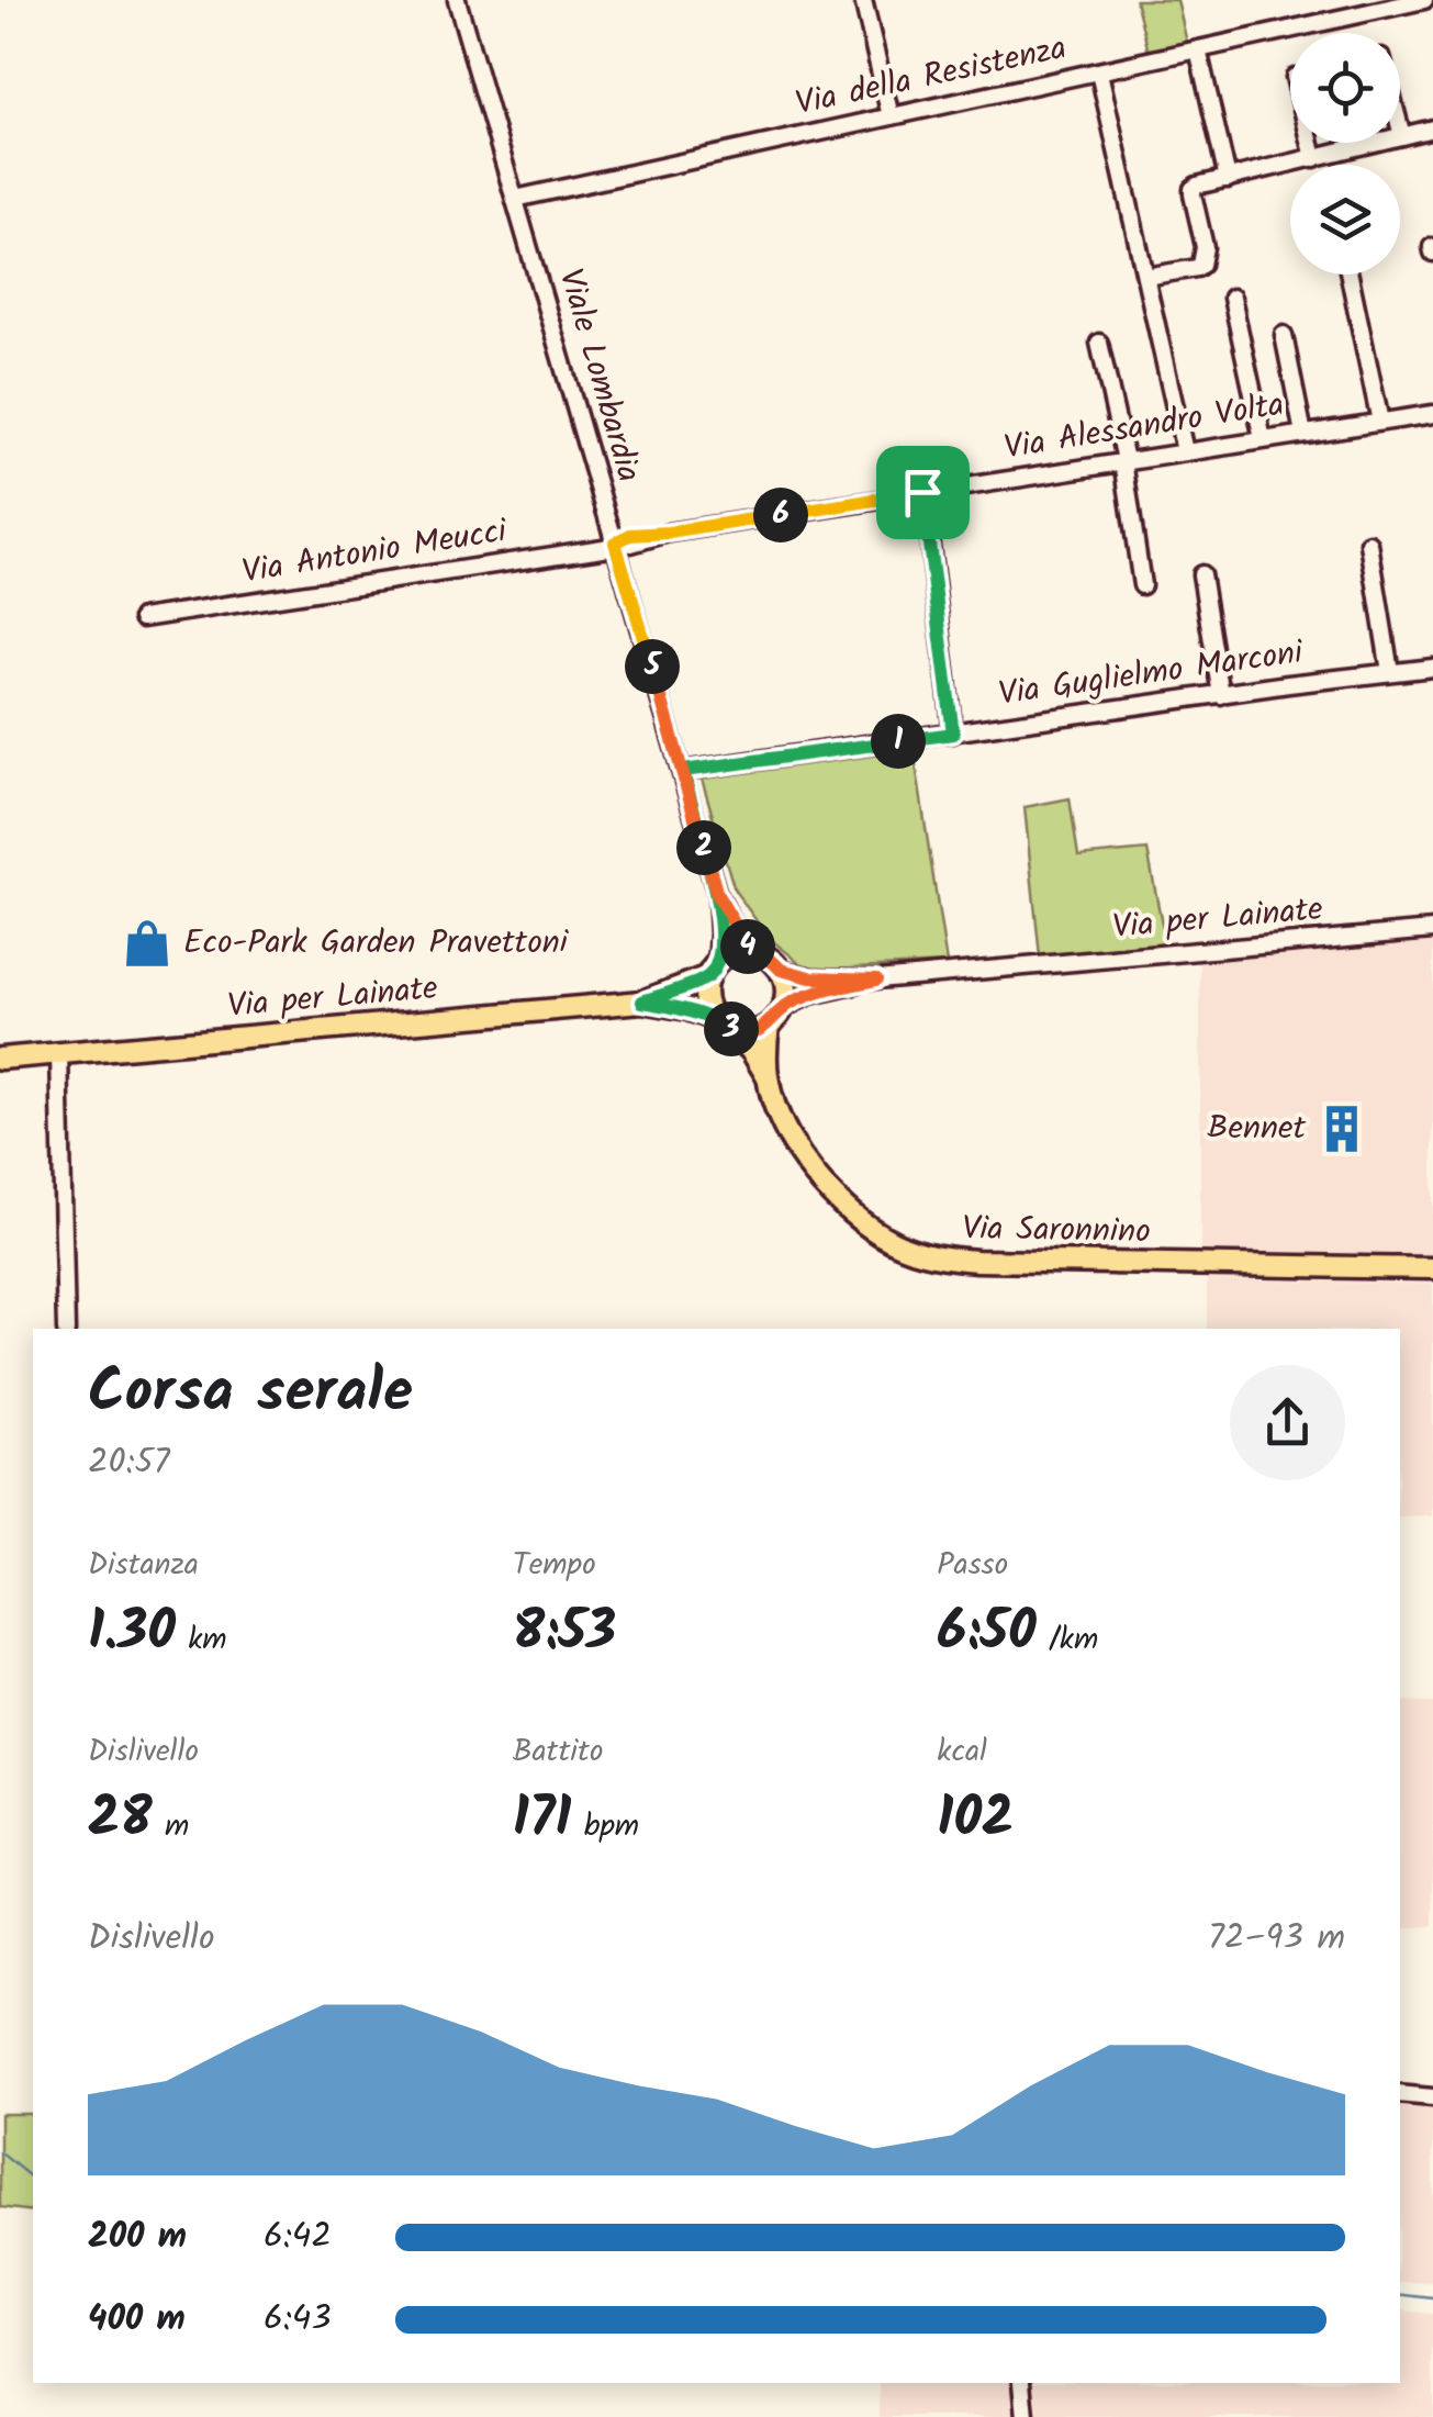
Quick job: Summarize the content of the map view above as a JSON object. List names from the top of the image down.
{
  "streets": {
    "main road": ["Via per Lainate", "Via Saronnino"],
    "street": [
      "Via della Resistenza",
      "Viale Lombardia",
      "Via Alessandro Volta",
      "Via Antonio Meucci",
      "Via Guglielmo Marconi"
    ]
  },
  "crossings": [
    ["Via della Resistenza", "Viale Lombardia"],
    ["Viale Lombardia", "Via Alessandro Volta"],
    ["Viale Lombardia", "Via Antonio Meucci"],
    ["Viale Lombardia", "Via Guglielmo Marconi"],
    ["Viale Lombardia", "Via per Lainate"],
    ["Viale Lombardia", "Via Saronnino"],
    ["Via Alessandro Volta", "Via Antonio Meucci"],
    ["Via per Lainate", "Via Saronnino"]
  ],
  "places": {
    "shop": ["Eco-Park Garden Pravettoni"],
    "building": ["Bennet"]
  },
  "page": {
    "pins": [
      "6",
      "5",
      "1",
      "2",
      "4",
      "3"
    ],
    "heading": ["Corsa serale", "20:57"],
    "stats": [
      ["Distanza", "1.30 km"],
      ["Tempo", "8:53"],
      ["Passo", "6:50 /km"],
      ["Dislivello", "28 m"],
      ["Battito", "171 bpm"],
      ["kcal", "102"]
    ],
    "chart": ["Dislivello", "72–93 m"],
    "list": [
      {
        "name": "200 m",
        "note": "6:42"
      },
      {
        "name": "400 m",
        "note": "6:43"
      }
    ]
  }
}
